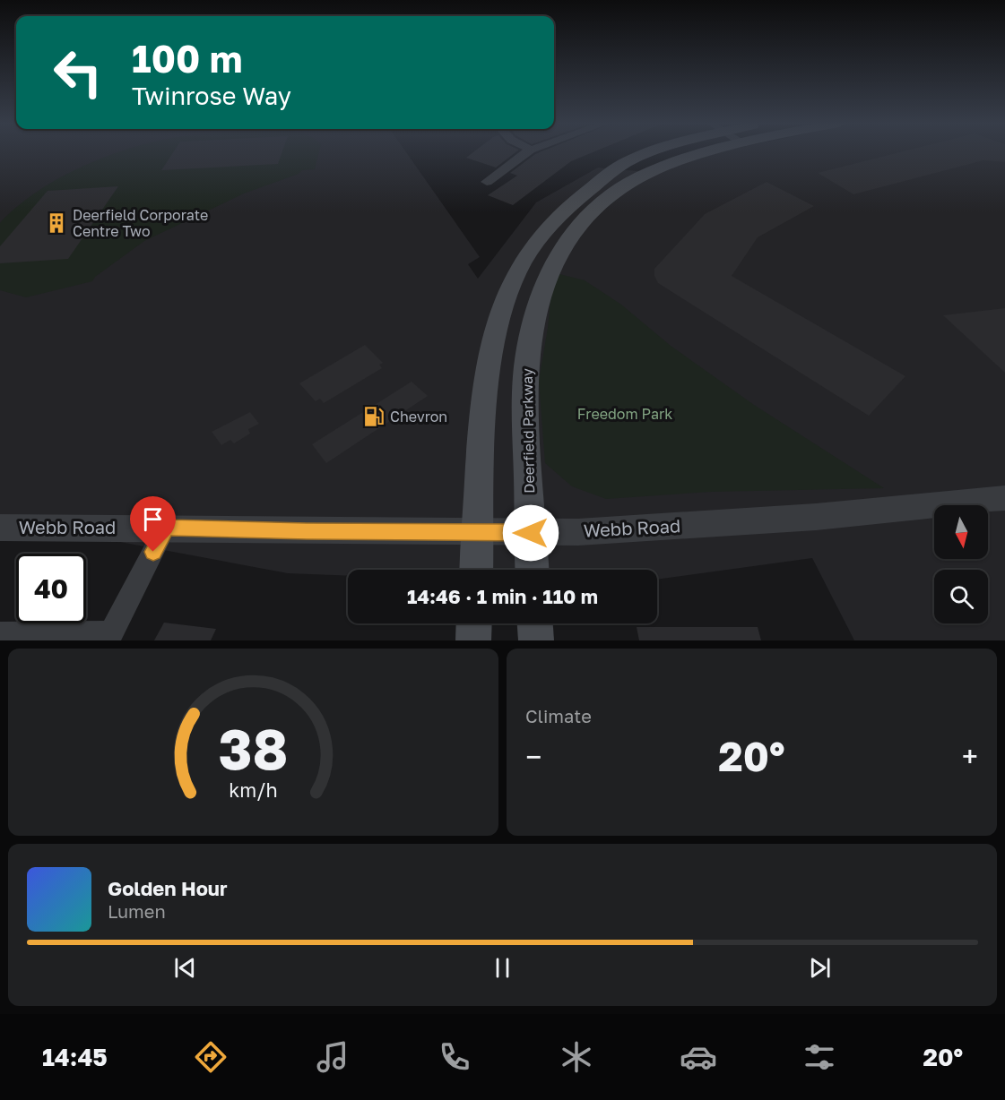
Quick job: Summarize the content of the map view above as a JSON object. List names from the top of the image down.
{
  "streets": {
    "main road": ["Deerfield Parkway"],
    "street": ["Webb Road"]
  },
  "crossings": [
    ["Deerfield Parkway", "Webb Road"]
  ],
  "parks": ["Freedom Park"],
  "places": {
    "building": ["Deerfield Corporate Centre Two"],
    "fuel station": ["Chevron"]
  },
  "north": "bottom",
  "page": {
    "turn": ["100 m", "Twinrose Way"],
    "limit": "40",
    "trip": "14:46 · 1 min · 110 m",
    "tile": "Climate",
    "heat": ["−", "20°", "+"],
    "song": ["Golden Hour", "Lumen"],
    "tabs": ["14:45", "20°"],
    "gauge": ["38", "km/h"]
  }
}
